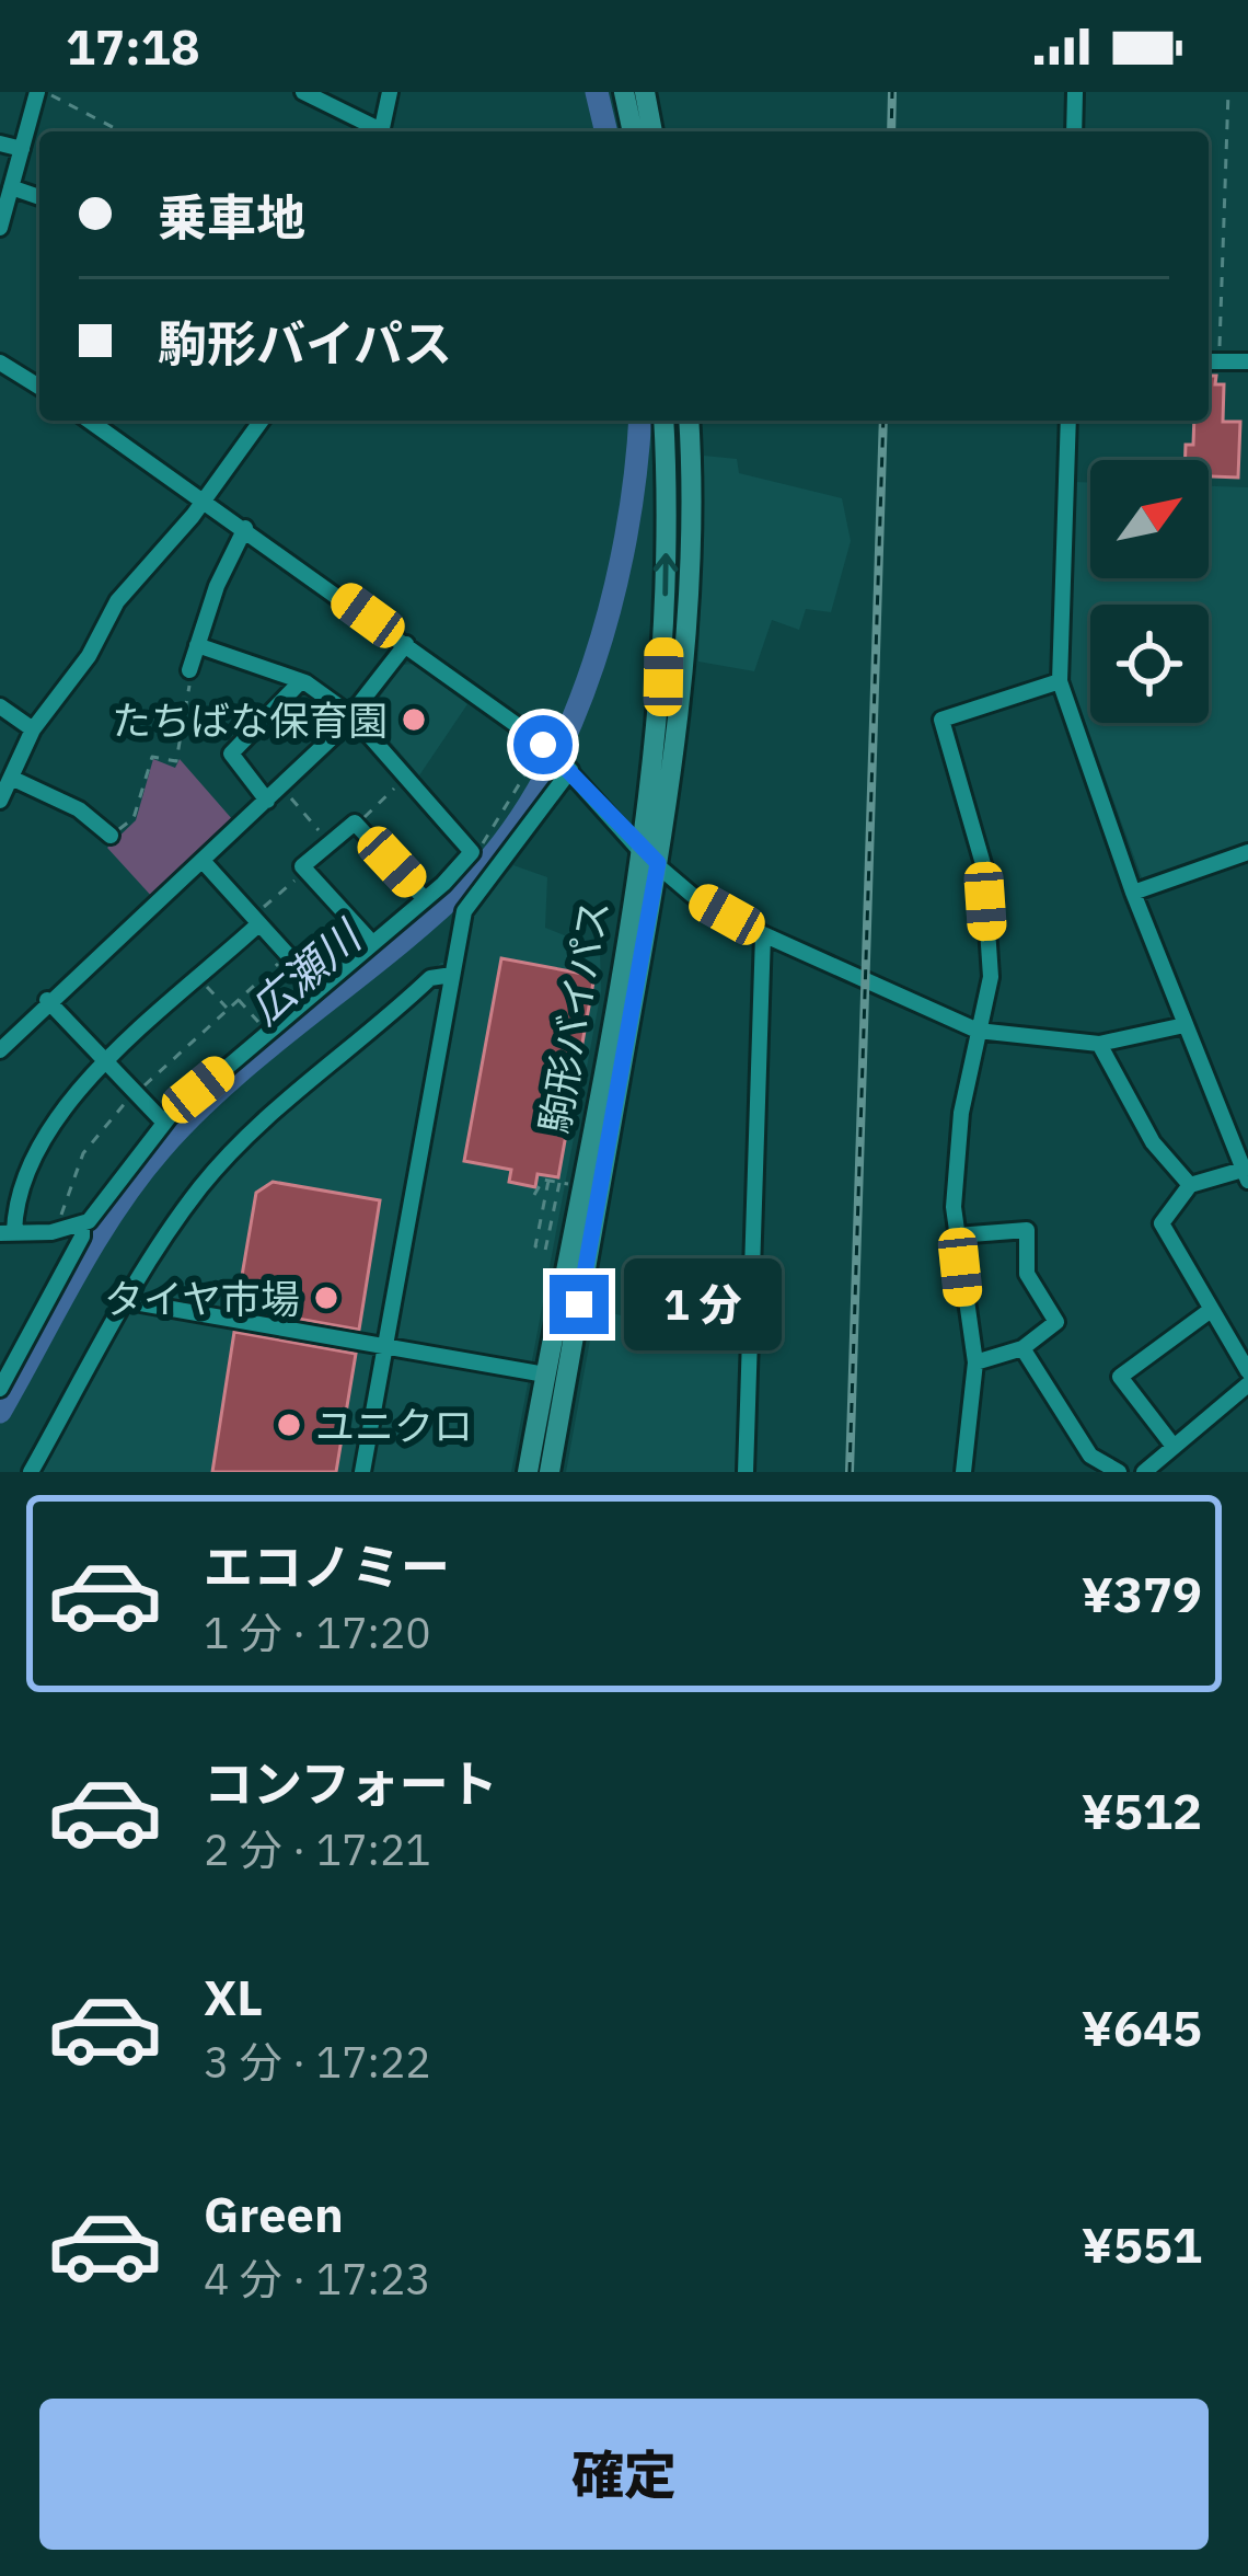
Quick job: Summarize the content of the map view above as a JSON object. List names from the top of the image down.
{
  "streets": {
    "main road": ["駒形バイパス"]
  },
  "water": ["広瀬川"],
  "places": ["たちばな保育園", "タイヤ市場", "ユニクロ"],
  "north": "top right",
  "page": {
    "status": "17:18",
    "banner": ["乗車地", "駒形バイパス"],
    "bubble": "1 分",
    "list": [
      {
        "name": "エコノミー",
        "note": "1 分 · 17:20",
        "value": "¥379"
      },
      {
        "name": "コンフォート",
        "note": "2 分 · 17:21",
        "value": "¥512"
      },
      {
        "name": "XL",
        "note": "3 分 · 17:22",
        "value": "¥645"
      },
      {
        "name": "Green",
        "note": "4 分 · 17:23",
        "value": "¥551"
      }
    ],
    "buttons": "確定"
  }
}
